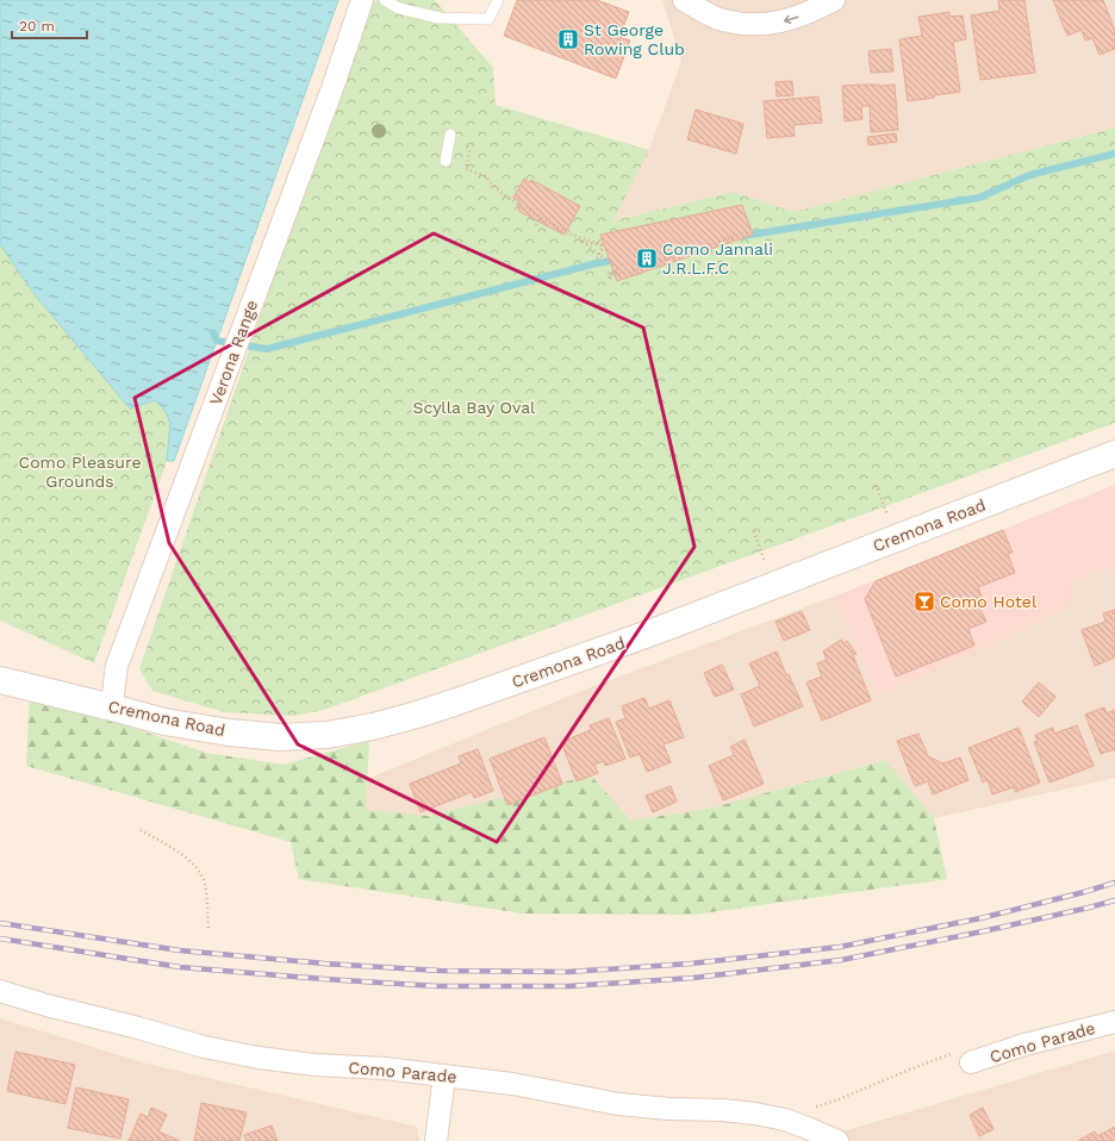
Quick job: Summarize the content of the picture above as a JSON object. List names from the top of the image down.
{
  "streets": {
    "street": ["Verona Range", "Cremona Road", "Como Parade"]
  },
  "crossings": [
    ["Verona Range", "Cremona Road"]
  ],
  "parks": ["Scylla Bay Oval", "Como Pleasure Grounds"],
  "places": {
    "building": ["St George Rowing Club", "Como Jannali J.R.L.F.C"],
    "bar": ["Como Hotel"]
  },
  "scale_bar": "20 m"
}
